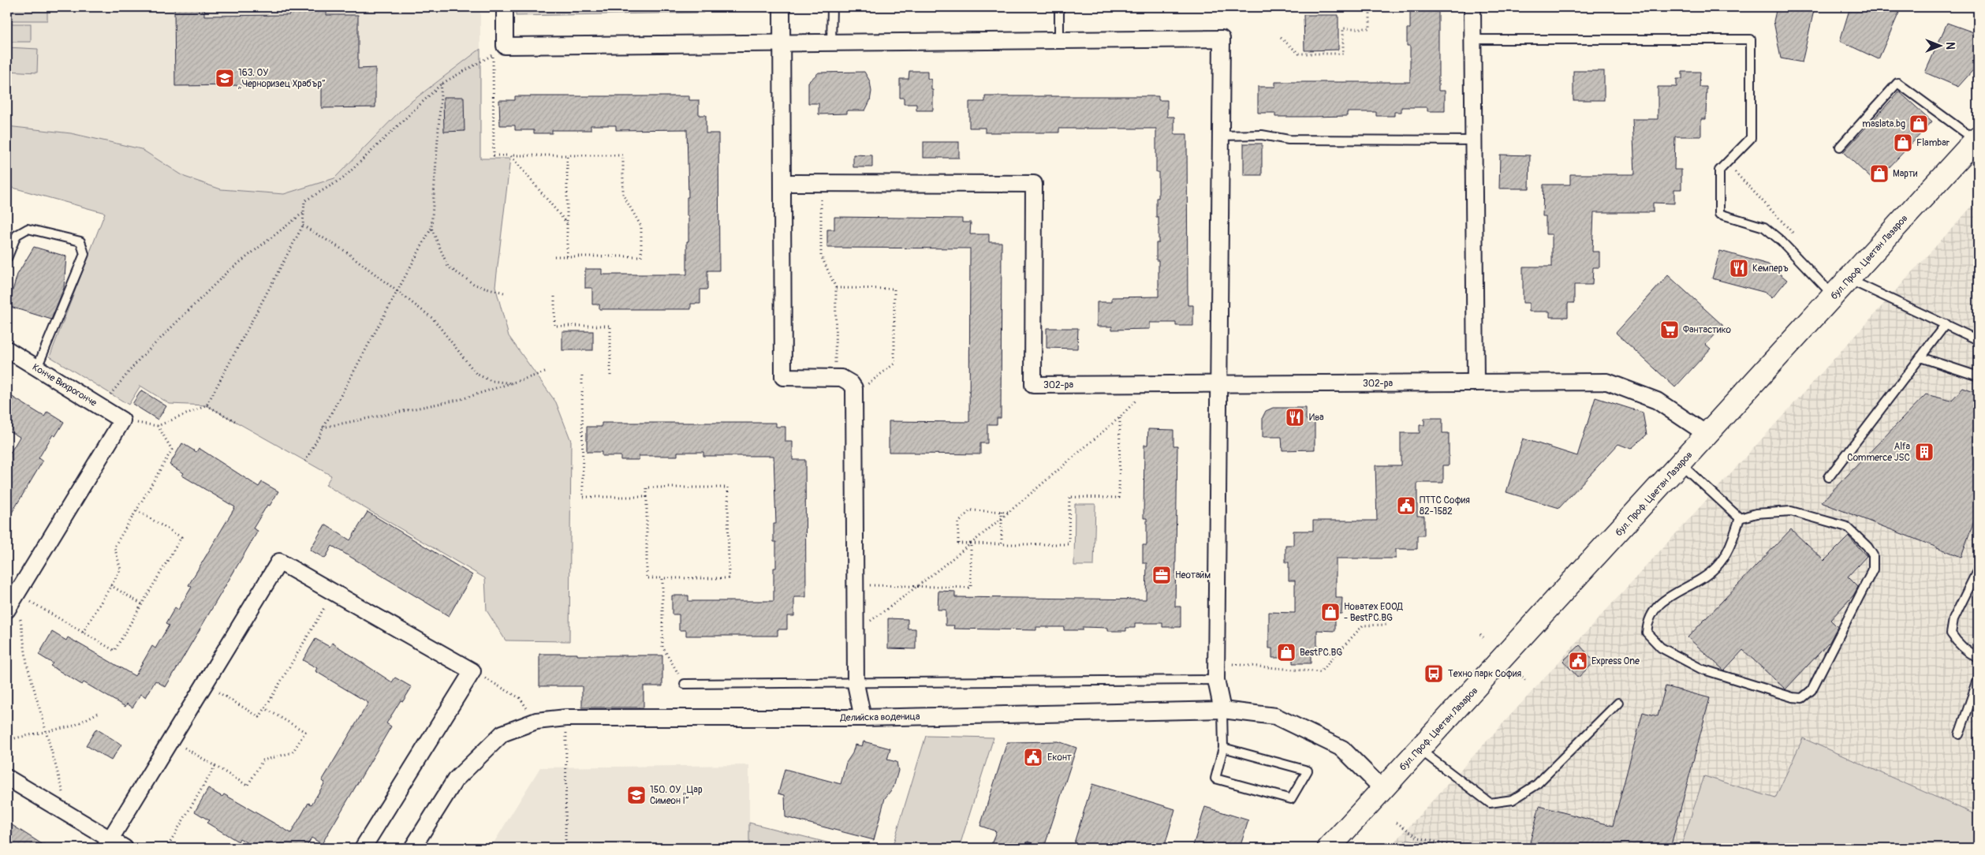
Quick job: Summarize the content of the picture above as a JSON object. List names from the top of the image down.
{
  "streets": {
    "main road": ["бул. Проф. Цветан Лазаров"],
    "street": ["302-ра", "Конче Вихрогонче", "Делийска воденица"]
  },
  "crossings": [
    ["бул. Проф. Цветан Лазаров", "302-ра"],
    ["бул. Проф. Цветан Лазаров", "Делийска воденица"]
  ],
  "places": {
    "school or university": ["163. ОУ „Черноризец Храбър“", "150. ОУ „Цар Симеон I“"],
    "shop": [
      "maslata.bg",
      "Flambar",
      "Марти",
      "Новатех ЕООД - BestPC.BG",
      "BestPC.BG"
    ],
    "restaurant": ["Кемперъ", "Ива"],
    "supermarket": ["Фантастико"],
    "building": ["Alfa Commerce JSC"],
    "public building": ["ПТТС София 82-1582", "Express One", "Еконт"],
    "office": ["Неотайм"],
    "bus stop": ["Техно парк София"]
  },
  "north": "right"
}
